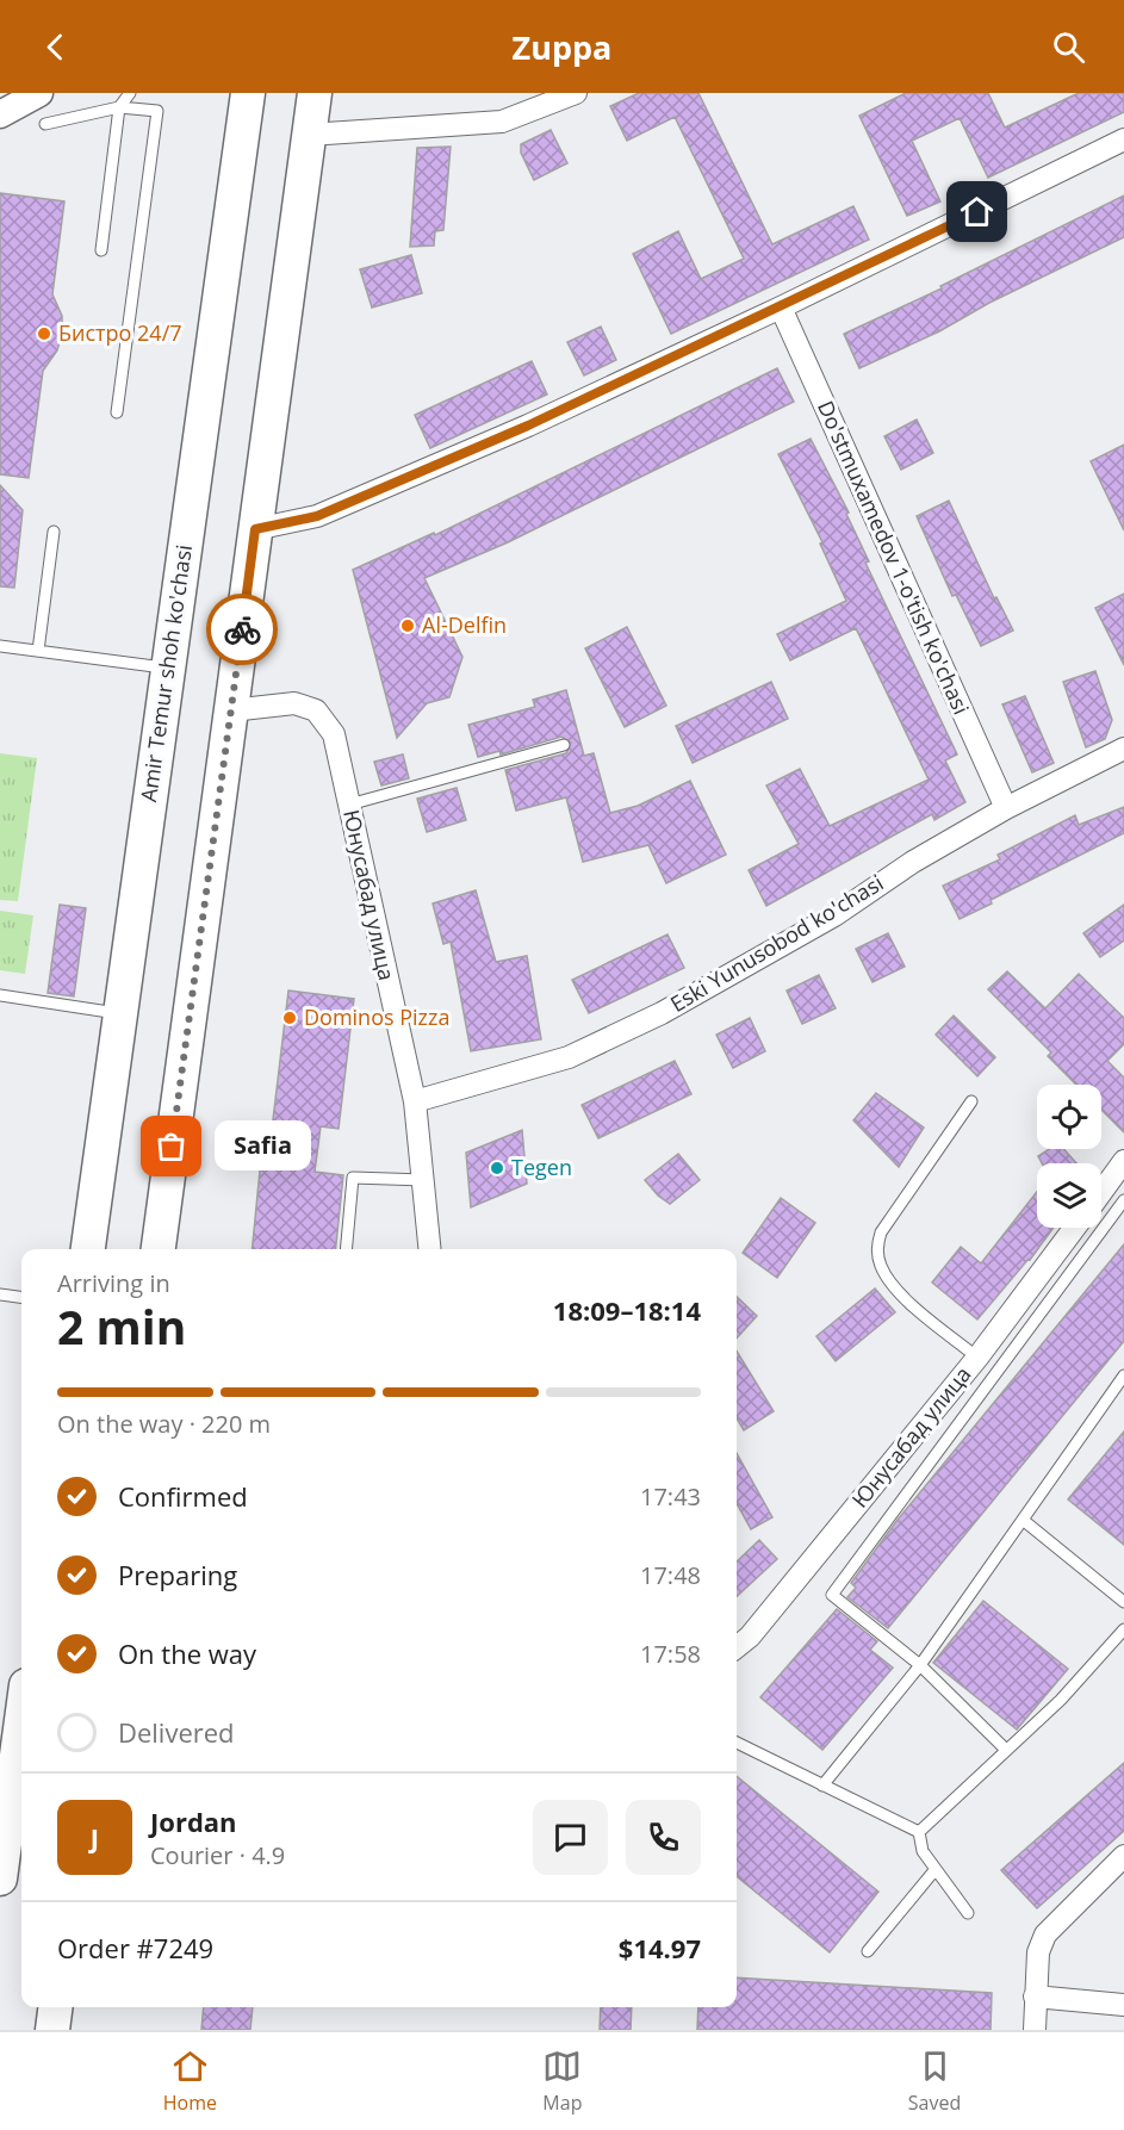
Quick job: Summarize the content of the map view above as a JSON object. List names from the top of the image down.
{
  "streets": {
    "main road": ["Amir Temur shoh ko'chasi"],
    "street": ["Do'stmuxamedov 1-o'tish ko'chasi", "Юнусабад улица", "Eski Yunusobod ko'chasi"]
  },
  "crossings": [
    ["Do'stmuxamedov 1-o'tish ko'chasi", "Eski Yunusobod ko'chasi"],
    ["Юнусабад улица", "Eski Yunusobod ko'chasi"]
  ],
  "places": [
    "Бистро 24/7",
    "Al-Delfin",
    "Dominos Pizza",
    "Safia",
    "Tegen"
  ],
  "page": {
    "header": "Zuppa",
    "bubble": "Safia",
    "heading": ["2 min", "Arriving in", "18:09–18:14"],
    "panel": [
      "Jordan",
      "Courier · 4.9",
      "Order #7249",
      "$14.97"
    ],
    "bar": "On the way · 220 m",
    "list": [
      ["Confirmed", "17:43"],
      ["Preparing", "17:48"],
      ["On the way", "17:58"],
      "Delivered"
    ],
    "round": "J",
    "tabs": ["Home", "Map", "Saved"]
  }
}
